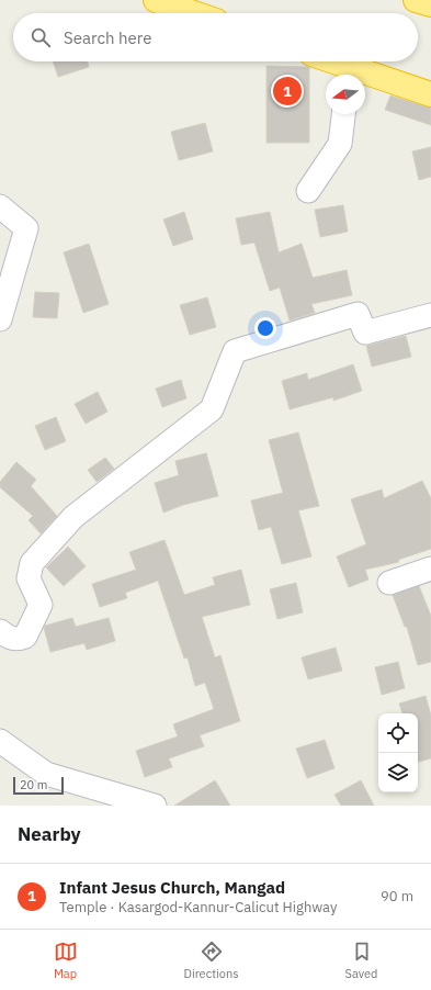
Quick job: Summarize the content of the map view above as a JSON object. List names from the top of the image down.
{
  "scale_bar": "20 m",
  "north": "left",
  "page": {
    "search": "Search here",
    "pins": "1",
    "scale": "20 m",
    "heading": "Nearby",
    "list": [
      {
        "mark": "1",
        "name": "Infant Jesus Church, Mangad",
        "note": "Temple · Kasargod-Kannur-Calicut Highway",
        "value": "90 m"
      }
    ],
    "nav": ["Map", "Directions", "Saved"]
  }
}
